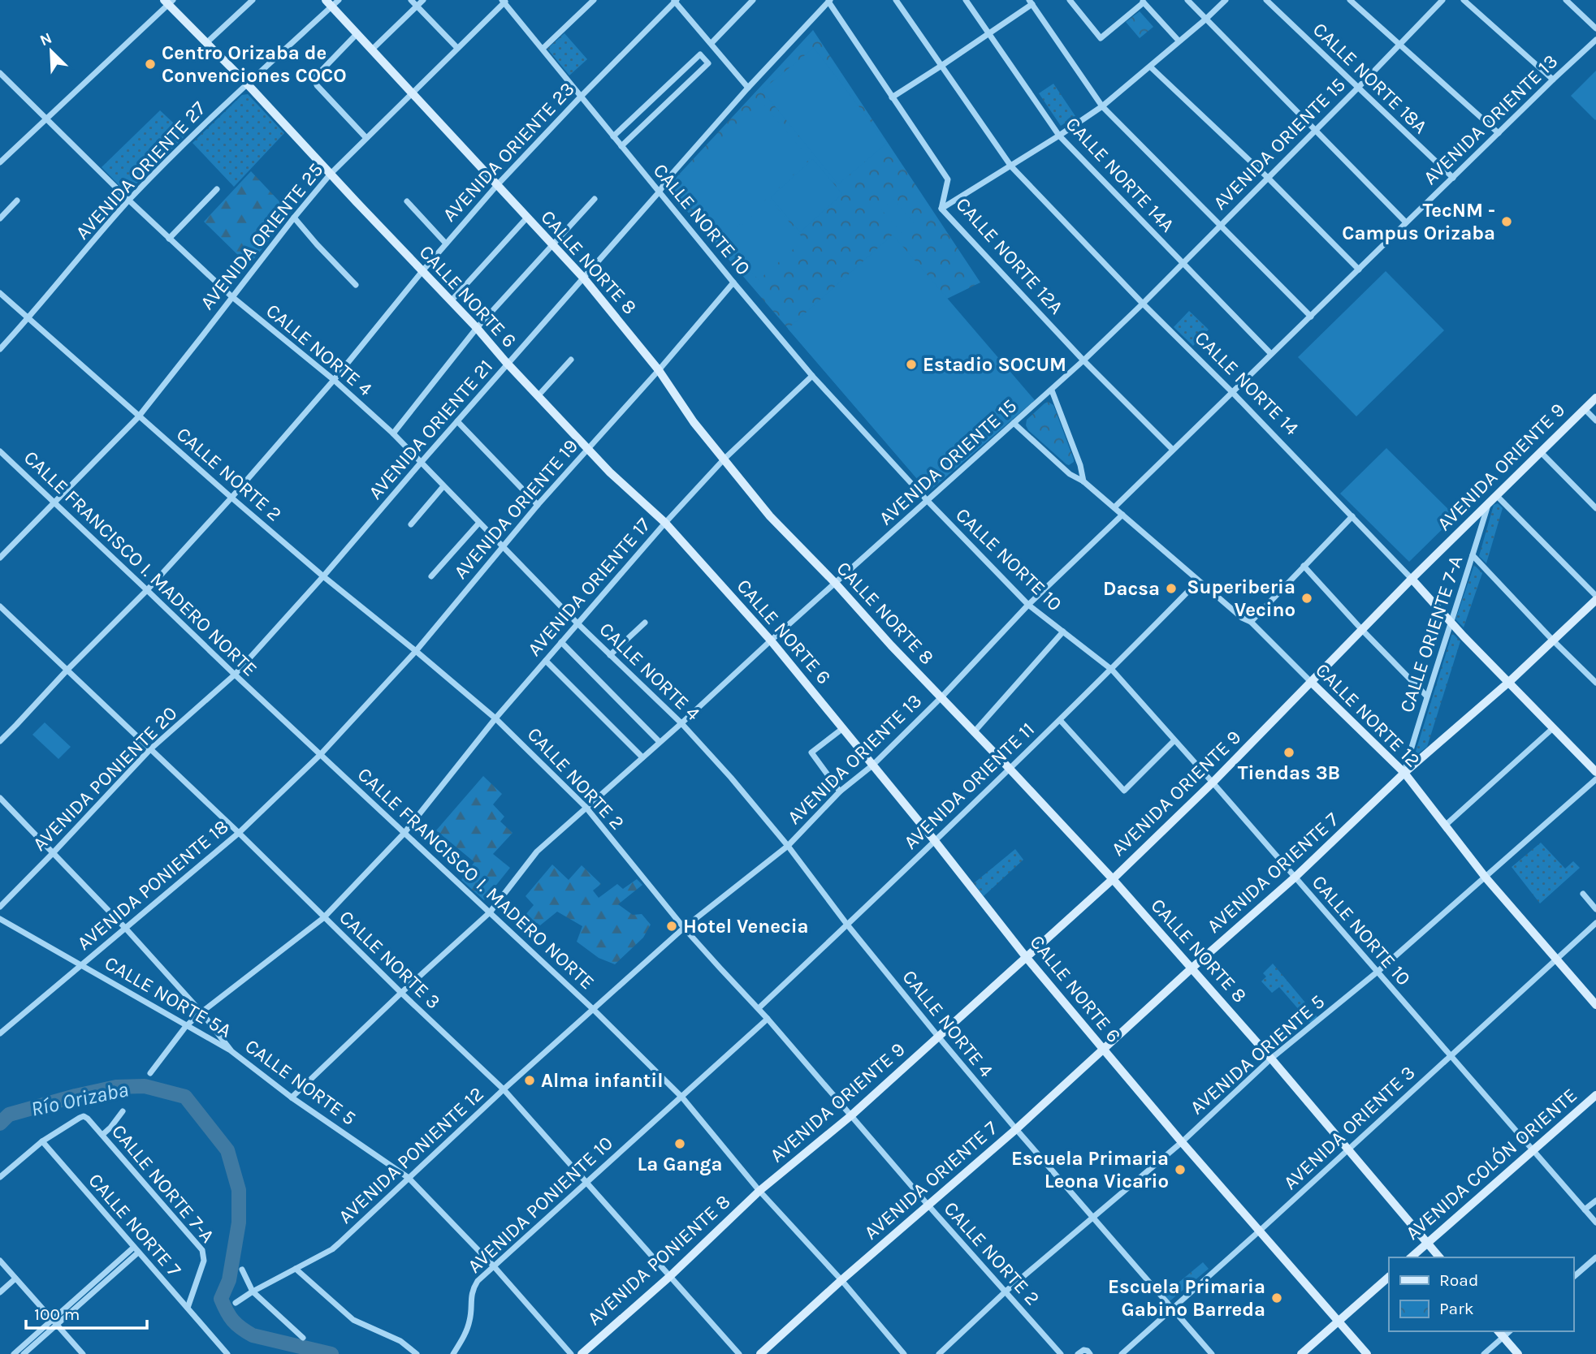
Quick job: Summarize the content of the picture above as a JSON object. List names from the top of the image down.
{
  "streets": {
    "street": [
      "CALLE NORTE 18A",
      "AVENIDA ORIENTE 13",
      "AVENIDA ORIENTE 15",
      "AVENIDA ORIENTE 23",
      "AVENIDA ORIENTE 27",
      "CALLE NORTE 14A",
      "CALLE NORTE 10",
      "AVENIDA ORIENTE 25",
      "CALLE NORTE 12A",
      "CALLE NORTE 8",
      "CALLE NORTE 6",
      "CALLE NORTE 4",
      "CALLE NORTE 14",
      "AVENIDA ORIENTE 21",
      "AVENIDA ORIENTE 9",
      "CALLE NORTE 2",
      "AVENIDA ORIENTE 19",
      "CALLE FRANCISCO I. MADERO NORTE",
      "AVENIDA ORIENTE 17",
      "CALLE ORIENTE 7-A",
      "CALLE NORTE 12",
      "AVENIDA PONIENTE 20",
      "AVENIDA ORIENTE 11",
      "AVENIDA ORIENTE 7",
      "AVENIDA PONIENTE 18",
      "CALLE NORTE 3",
      "CALLE NORTE 5A",
      "AVENIDA ORIENTE 5",
      "CALLE NORTE 5",
      "AVENIDA ORIENTE 3",
      "AVENIDA PONIENTE 12",
      "AVENIDA COLÓN ORIENTE",
      "CALLE NORTE 7-A",
      "AVENIDA PONIENTE 10",
      "CALLE NORTE 7",
      "AVENIDA PONIENTE 8"
    ]
  },
  "crossings": [
    ["CALLE NORTE 18A", "AVENIDA ORIENTE 13"],
    ["CALLE NORTE 18A", "AVENIDA ORIENTE 15"],
    ["AVENIDA ORIENTE 13", "CALLE NORTE 14A"],
    ["AVENIDA ORIENTE 13", "CALLE NORTE 10"],
    ["AVENIDA ORIENTE 13", "CALLE NORTE 12A"],
    ["AVENIDA ORIENTE 13", "CALLE NORTE 8"],
    ["AVENIDA ORIENTE 13", "CALLE NORTE 6"],
    ["AVENIDA ORIENTE 13", "CALLE NORTE 4"],
    ["AVENIDA ORIENTE 13", "CALLE NORTE 14"],
    ["AVENIDA ORIENTE 13", "CALLE NORTE 2"],
    ["AVENIDA ORIENTE 13", "CALLE FRANCISCO I. MADERO NORTE"],
    ["AVENIDA ORIENTE 13", "CALLE NORTE 12"],
    ["AVENIDA ORIENTE 13", "AVENIDA PONIENTE 12"],
    ["AVENIDA ORIENTE 15", "CALLE NORTE 14A"],
    ["AVENIDA ORIENTE 15", "CALLE NORTE 10"],
    ["AVENIDA ORIENTE 15", "CALLE NORTE 12A"],
    ["AVENIDA ORIENTE 15", "CALLE NORTE 8"],
    ["AVENIDA ORIENTE 15", "CALLE NORTE 6"],
    ["AVENIDA ORIENTE 15", "CALLE NORTE 4"],
    ["AVENIDA ORIENTE 15", "CALLE NORTE 14"],
    ["AVENIDA ORIENTE 15", "CALLE NORTE 2"],
    ["AVENIDA ORIENTE 15", "CALLE FRANCISCO I. MADERO NORTE"],
    ["AVENIDA ORIENTE 15", "CALLE NORTE 12"],
    ["AVENIDA ORIENTE 15", "CALLE NORTE 3"],
    ["AVENIDA ORIENTE 15", "CALLE NORTE 5"],
    ["AVENIDA ORIENTE 23", "CALLE NORTE 10"],
    ["AVENIDA ORIENTE 23", "CALLE NORTE 8"],
    ["AVENIDA ORIENTE 23", "CALLE NORTE 6"],
    ["AVENIDA ORIENTE 23", "CALLE NORTE 4"],
    ["AVENIDA ORIENTE 23", "CALLE NORTE 2"],
    ["AVENIDA ORIENTE 23", "CALLE FRANCISCO I. MADERO NORTE"],
    ["AVENIDA ORIENTE 23", "CALLE NORTE 3"],
    ["AVENIDA ORIENTE 27", "CALLE NORTE 8"],
    ["AVENIDA ORIENTE 27", "CALLE NORTE 6"],
    ["AVENIDA ORIENTE 27", "CALLE NORTE 4"],
    ["AVENIDA ORIENTE 27", "CALLE NORTE 2"],
    ["CALLE NORTE 10", "AVENIDA ORIENTE 25"],
    ["CALLE NORTE 10", "AVENIDA ORIENTE 21"],
    ["CALLE NORTE 10", "AVENIDA ORIENTE 9"],
    ["CALLE NORTE 10", "AVENIDA ORIENTE 19"],
    ["CALLE NORTE 10", "AVENIDA ORIENTE 17"],
    ["CALLE NORTE 10", "AVENIDA ORIENTE 11"],
    ["CALLE NORTE 10", "AVENIDA ORIENTE 7"],
    ["CALLE NORTE 10", "AVENIDA ORIENTE 5"],
    ["CALLE NORTE 10", "AVENIDA ORIENTE 3"],
    ["CALLE NORTE 10", "AVENIDA COLÓN ORIENTE"],
    ["AVENIDA ORIENTE 25", "CALLE NORTE 8"],
    ["AVENIDA ORIENTE 25", "CALLE NORTE 6"],
    ["AVENIDA ORIENTE 25", "CALLE NORTE 4"],
    ["AVENIDA ORIENTE 25", "CALLE NORTE 2"],
    ["AVENIDA ORIENTE 25", "CALLE FRANCISCO I. MADERO NORTE"],
    ["CALLE NORTE 12A", "AVENIDA ORIENTE 21"],
    ["CALLE NORTE 8", "AVENIDA ORIENTE 21"],
    ["CALLE NORTE 8", "AVENIDA ORIENTE 9"],
    ["CALLE NORTE 8", "AVENIDA ORIENTE 19"],
    ["CALLE NORTE 8", "AVENIDA ORIENTE 17"],
    ["CALLE NORTE 8", "AVENIDA ORIENTE 11"],
    ["CALLE NORTE 8", "AVENIDA ORIENTE 7"],
    ["CALLE NORTE 8", "AVENIDA ORIENTE 5"],
    ["CALLE NORTE 8", "AVENIDA ORIENTE 3"],
    ["CALLE NORTE 8", "AVENIDA COLÓN ORIENTE"],
    ["CALLE NORTE 6", "AVENIDA ORIENTE 21"],
    ["CALLE NORTE 6", "AVENIDA ORIENTE 9"],
    ["CALLE NORTE 6", "AVENIDA ORIENTE 19"],
    ["CALLE NORTE 6", "AVENIDA ORIENTE 17"],
    ["CALLE NORTE 6", "AVENIDA ORIENTE 11"],
    ["CALLE NORTE 6", "AVENIDA ORIENTE 7"],
    ["CALLE NORTE 6", "AVENIDA ORIENTE 5"],
    ["CALLE NORTE 6", "AVENIDA ORIENTE 3"],
    ["CALLE NORTE 4", "AVENIDA ORIENTE 21"],
    ["CALLE NORTE 4", "AVENIDA ORIENTE 9"],
    ["CALLE NORTE 4", "AVENIDA ORIENTE 19"],
    ["CALLE NORTE 4", "AVENIDA ORIENTE 17"],
    ["CALLE NORTE 4", "AVENIDA ORIENTE 11"],
    ["CALLE NORTE 4", "AVENIDA ORIENTE 7"],
    ["CALLE NORTE 4", "AVENIDA ORIENTE 5"],
    ["CALLE NORTE 4", "AVENIDA ORIENTE 3"],
    ["CALLE NORTE 14", "AVENIDA ORIENTE 9"],
    ["CALLE NORTE 14", "CALLE ORIENTE 7-A"],
    ["CALLE NORTE 14", "AVENIDA ORIENTE 7"],
    ["AVENIDA ORIENTE 21", "CALLE NORTE 2"],
    ["AVENIDA ORIENTE 21", "CALLE FRANCISCO I. MADERO NORTE"],
    ["AVENIDA ORIENTE 21", "AVENIDA PONIENTE 20"],
    ["AVENIDA ORIENTE 9", "CALLE NORTE 2"],
    ["AVENIDA ORIENTE 9", "CALLE FRANCISCO I. MADERO NORTE"],
    ["AVENIDA ORIENTE 9", "CALLE ORIENTE 7-A"],
    ["AVENIDA ORIENTE 9", "CALLE NORTE 12"],
    ["AVENIDA ORIENTE 9", "AVENIDA PONIENTE 8"],
    ["CALLE NORTE 2", "AVENIDA ORIENTE 19"],
    ["CALLE NORTE 2", "AVENIDA ORIENTE 17"],
    ["CALLE NORTE 2", "AVENIDA ORIENTE 11"],
    ["CALLE NORTE 2", "AVENIDA ORIENTE 7"],
    ["CALLE NORTE 2", "AVENIDA ORIENTE 5"],
    ["AVENIDA ORIENTE 19", "CALLE FRANCISCO I. MADERO NORTE"],
    ["AVENIDA ORIENTE 19", "AVENIDA PONIENTE 18"],
    ["CALLE FRANCISCO I. MADERO NORTE", "AVENIDA ORIENTE 17"],
    ["CALLE FRANCISCO I. MADERO NORTE", "AVENIDA PONIENTE 20"],
    ["CALLE FRANCISCO I. MADERO NORTE", "AVENIDA ORIENTE 7"],
    ["CALLE FRANCISCO I. MADERO NORTE", "AVENIDA PONIENTE 18"],
    ["CALLE FRANCISCO I. MADERO NORTE", "AVENIDA PONIENTE 12"],
    ["CALLE FRANCISCO I. MADERO NORTE", "AVENIDA PONIENTE 10"],
    ["CALLE FRANCISCO I. MADERO NORTE", "AVENIDA PONIENTE 8"],
    ["AVENIDA ORIENTE 17", "CALLE NORTE 3"],
    ["AVENIDA ORIENTE 17", "CALLE NORTE 5A"],
    ["AVENIDA ORIENTE 17", "CALLE NORTE 5"],
    ["CALLE ORIENTE 7-A", "CALLE NORTE 12"],
    ["CALLE ORIENTE 7-A", "AVENIDA ORIENTE 7"],
    ["CALLE NORTE 12", "AVENIDA ORIENTE 11"],
    ["CALLE NORTE 12", "AVENIDA ORIENTE 7"],
    ["CALLE NORTE 12", "AVENIDA ORIENTE 5"],
    ["CALLE NORTE 12", "AVENIDA ORIENTE 3"],
    ["AVENIDA PONIENTE 20", "CALLE NORTE 3"],
    ["AVENIDA PONIENTE 20", "CALLE NORTE 5"],
    ["AVENIDA PONIENTE 18", "CALLE NORTE 3"],
    ["AVENIDA PONIENTE 18", "CALLE NORTE 5A"],
    ["AVENIDA PONIENTE 18", "CALLE NORTE 5"],
    ["CALLE NORTE 3", "AVENIDA PONIENTE 12"],
    ["CALLE NORTE 3", "AVENIDA PONIENTE 10"],
    ["CALLE NORTE 3", "AVENIDA PONIENTE 8"],
    ["CALLE NORTE 5A", "CALLE NORTE 5"],
    ["CALLE NORTE 5", "AVENIDA PONIENTE 12"],
    ["CALLE NORTE 5", "AVENIDA PONIENTE 10"],
    ["CALLE NORTE 7-A", "CALLE NORTE 7"]
  ],
  "water": ["Río Orizaba"],
  "places": [
    "Centro Orizaba de Convenciones COCO",
    "TecNM - Campus Orizaba",
    "Estadio SOCUM",
    "Dacsa",
    "Superiberia Vecino",
    "Tiendas 3B",
    "Hotel Venecia",
    "Alma infantil",
    "La Ganga",
    "Escuela Primaria Leona Vicario",
    "Escuela Primaria Gabino Barreda"
  ],
  "legend": ["Road", "Park"],
  "scale_bar": "100 m",
  "north": "top left"
}
